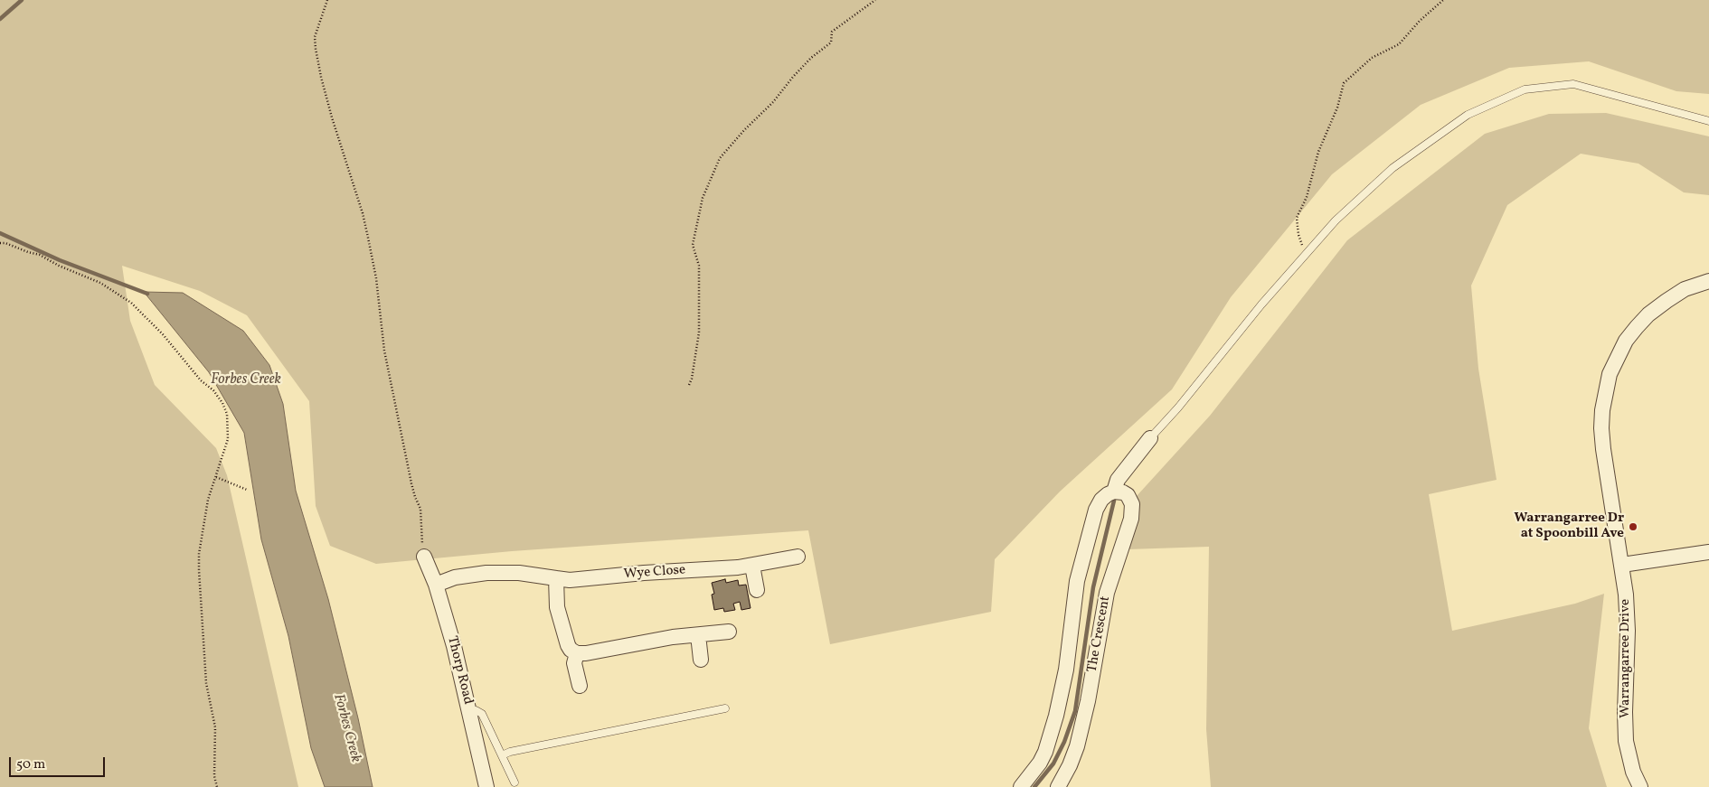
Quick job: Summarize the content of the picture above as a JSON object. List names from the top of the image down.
{
  "streets": {
    "street": [
      "Wye Close",
      "The Crescent",
      "Warrangarree Drive",
      "Thorp Road"
    ]
  },
  "crossings": [
    ["Wye Close", "Thorp Road"]
  ],
  "water": ["Forbes Creek"],
  "places": ["Warrangarree Dr at Spoonbill Ave"],
  "scale_bar": "50 m"
}
